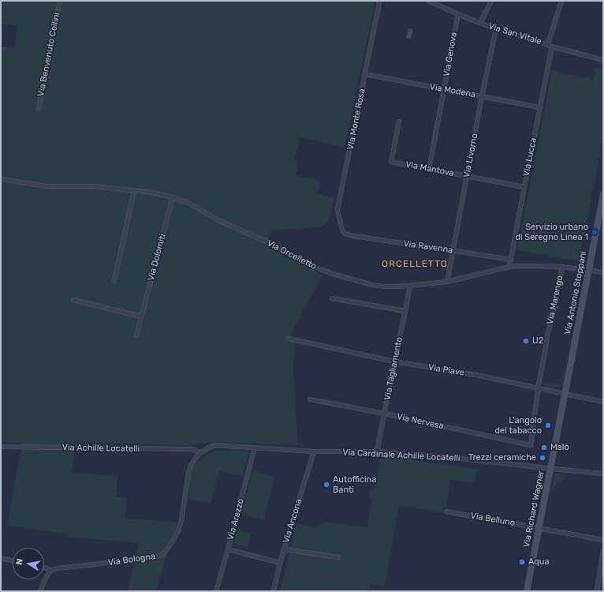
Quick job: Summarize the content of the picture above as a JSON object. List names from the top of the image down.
{
  "streets": {
    "street": [
      "Via San Vitale",
      "Via Benvenuto Cellini",
      "Via Genova",
      "Via Modena",
      "Via Monte Rosa",
      "Via Livorno",
      "Via Lucca",
      "Via Mantova",
      "Via Ravenna",
      "Via Orcelletto",
      "Via Dolomiti",
      "Via Antonio Stoppani",
      "Via Marengo",
      "Via Tagliamento",
      "Via Piave",
      "Via Nervesa",
      "Via Achille Locatelli",
      "Via Cardinale Achille Locatelli",
      "Via Richard Wagner",
      "Via Arezzo",
      "Via Belluno",
      "Via Ancona",
      "Via Bologna"
    ]
  },
  "crossings": [
    ["Via San Vitale", "Via Genova"],
    ["Via San Vitale", "Via Livorno"],
    ["Via San Vitale", "Via Lucca"],
    ["Via Genova", "Via Modena"],
    ["Via Genova", "Via Mantova"],
    ["Via Modena", "Via Monte Rosa"],
    ["Via Modena", "Via Livorno"],
    ["Via Modena", "Via Lucca"],
    ["Via Monte Rosa", "Via Ravenna"],
    ["Via Livorno", "Via Mantova"],
    ["Via Livorno", "Via Ravenna"],
    ["Via Livorno", "Via Orcelletto"],
    ["Via Lucca", "Via Mantova"],
    ["Via Lucca", "Via Ravenna"],
    ["Via Lucca", "Via Orcelletto"],
    ["Via Orcelletto", "Via Dolomiti"],
    ["Via Orcelletto", "Via Antonio Stoppani"],
    ["Via Orcelletto", "Via Marengo"],
    ["Via Orcelletto", "Via Tagliamento"],
    ["Via Antonio Stoppani", "Via Piave"],
    ["Via Antonio Stoppani", "Via Richard Wagner"],
    ["Via Marengo", "Via Piave"],
    ["Via Marengo", "Via Nervesa"],
    ["Via Tagliamento", "Via Piave"],
    ["Via Tagliamento", "Via Nervesa"],
    ["Via Tagliamento", "Via Cardinale Achille Locatelli"],
    ["Via Piave", "Via Richard Wagner"],
    ["Via Achille Locatelli", "Via Cardinale Achille Locatelli"],
    ["Via Achille Locatelli", "Via Bologna"],
    ["Via Cardinale Achille Locatelli", "Via Richard Wagner"],
    ["Via Cardinale Achille Locatelli", "Via Arezzo"],
    ["Via Cardinale Achille Locatelli", "Via Ancona"],
    ["Via Cardinale Achille Locatelli", "Via Bologna"],
    ["Via Richard Wagner", "Via Belluno"]
  ],
  "districts": ["ORCELLETTO"],
  "places": [
    "Servizio urbano di Seregno Linea 1",
    "U2",
    "L'angolo del tabacco",
    "Malò",
    "Trezzi ceramiche",
    "Autofficina Banti",
    "Aqua"
  ],
  "north": "left"
}
